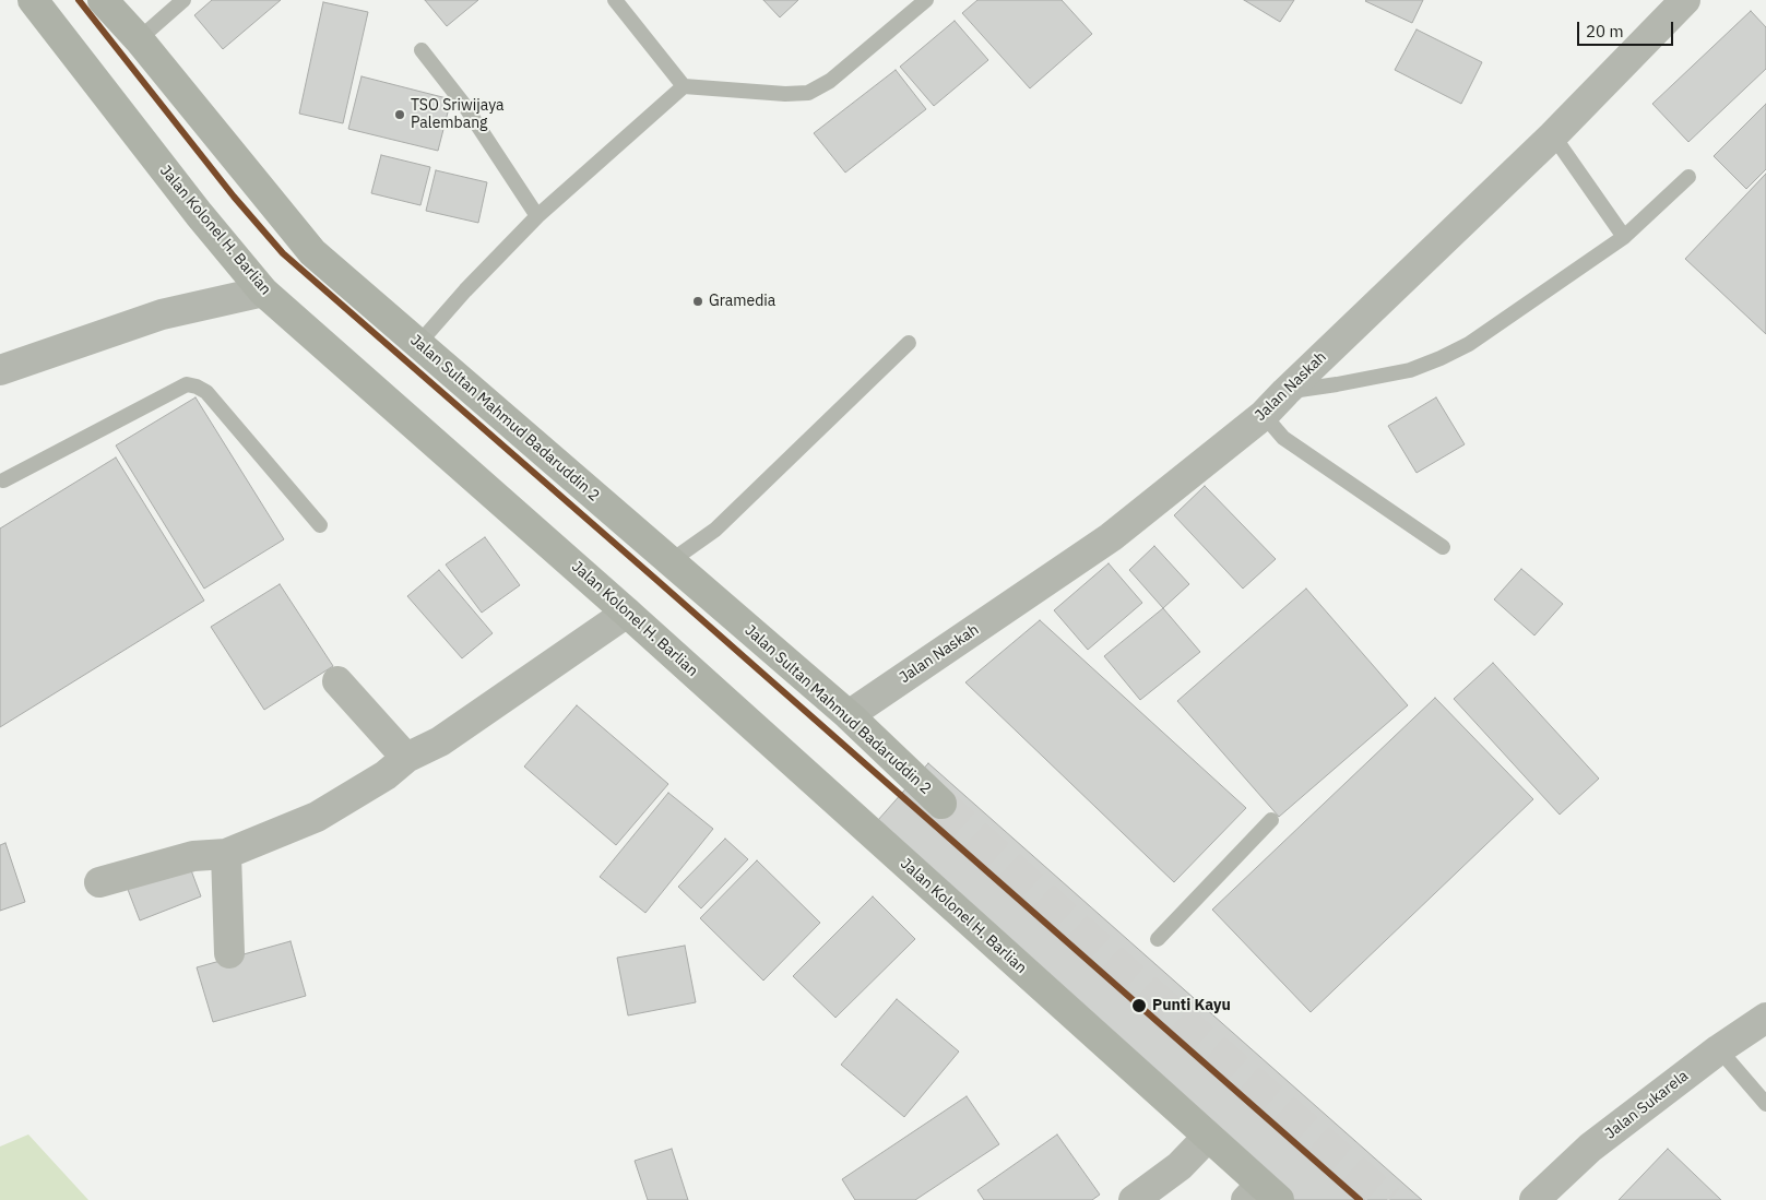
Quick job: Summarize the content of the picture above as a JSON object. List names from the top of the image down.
{
  "streets": {
    "highway": ["Jalan Kolonel H. Barlian", "Jalan Sultan Mahmud Badaruddin 2"],
    "street": ["Jalan Naskah", "Jalan Sukarela"]
  },
  "crossings": [
    ["Jalan Naskah", "Jalan Sultan Mahmud Badaruddin 2"]
  ],
  "places": ["TSO Sriwijaya Palembang", "Gramedia", "Punti Kayu"],
  "scale_bar": "20 m"
}
